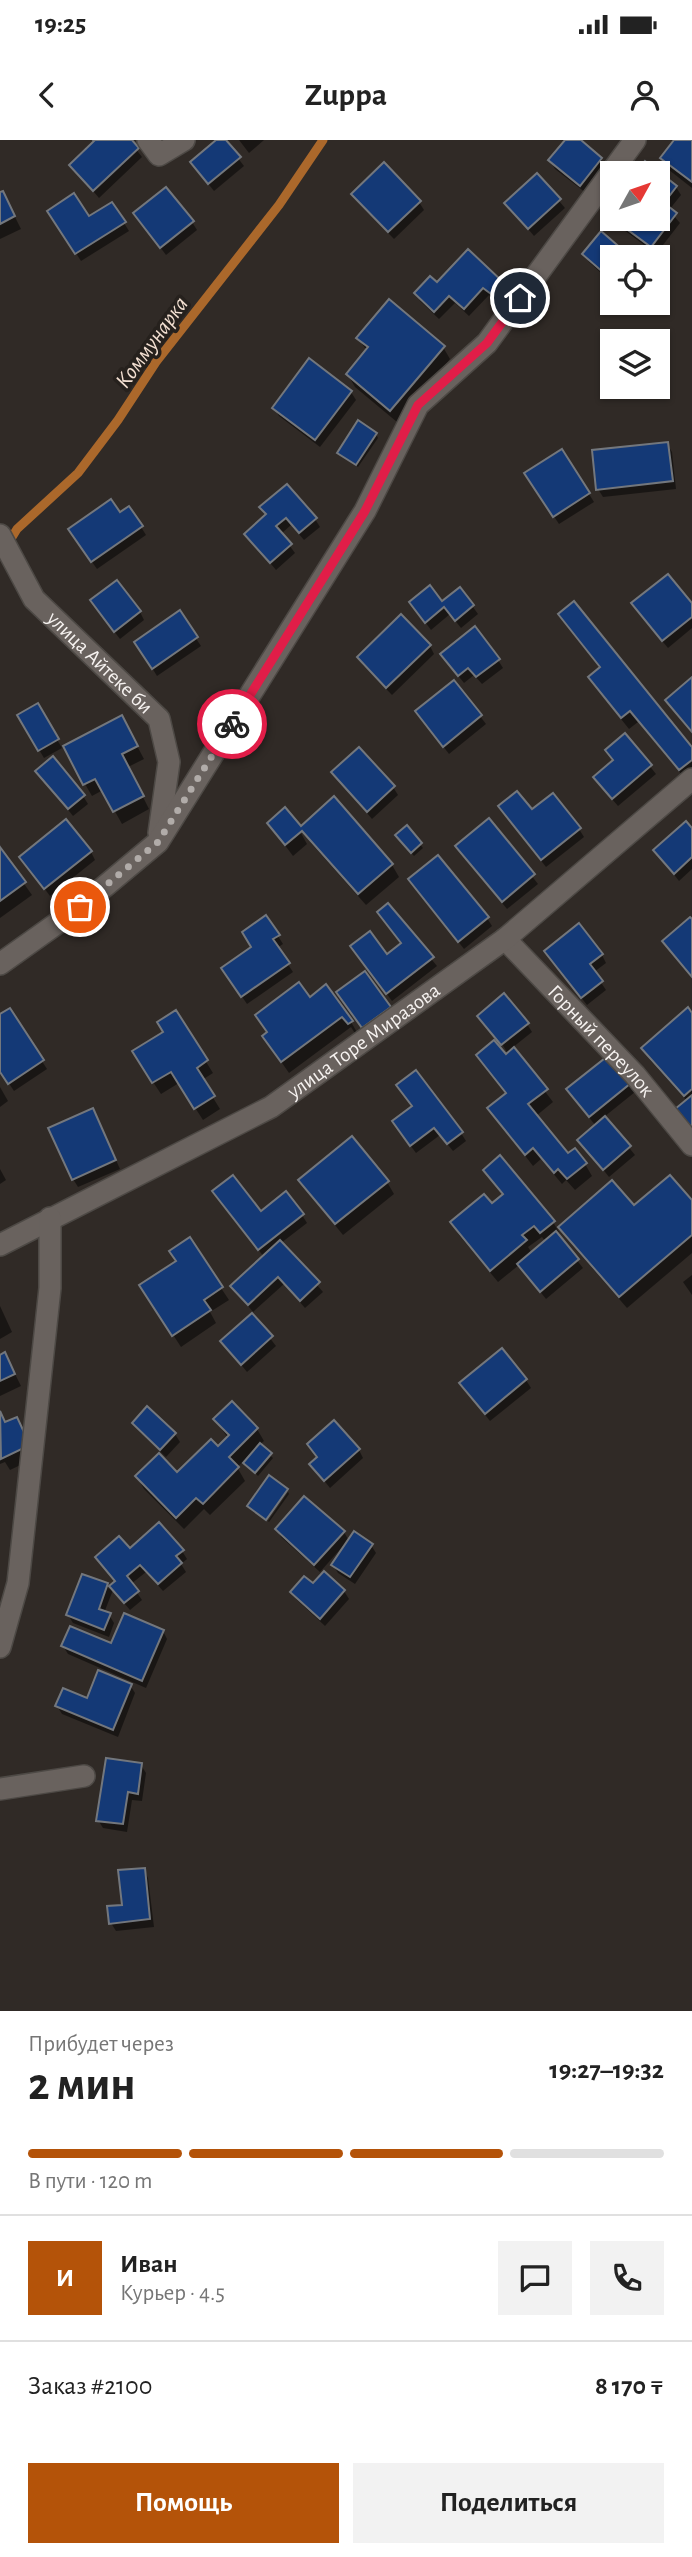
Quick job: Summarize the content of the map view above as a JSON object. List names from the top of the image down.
{
  "streets": {
    "street": ["улица Айтеке би", "улица Торе Миразова", "Горный переулок"]
  },
  "crossings": [
    ["улица Торе Миразова", "Горный переулок"]
  ],
  "water": ["Коммунарка"],
  "north": "top right",
  "page": {
    "status": "19:25",
    "header": "Zuppa",
    "heading": ["2 мин", "Прибудет через", "19:27–19:32"],
    "panel": [
      "Иван",
      "Курьер · 4.5",
      "Заказ #2100",
      "8 170 ₸"
    ],
    "bar": "В пути · 120 m",
    "round": "И",
    "buttons": ["Помощь", "Поделиться"]
  }
}
